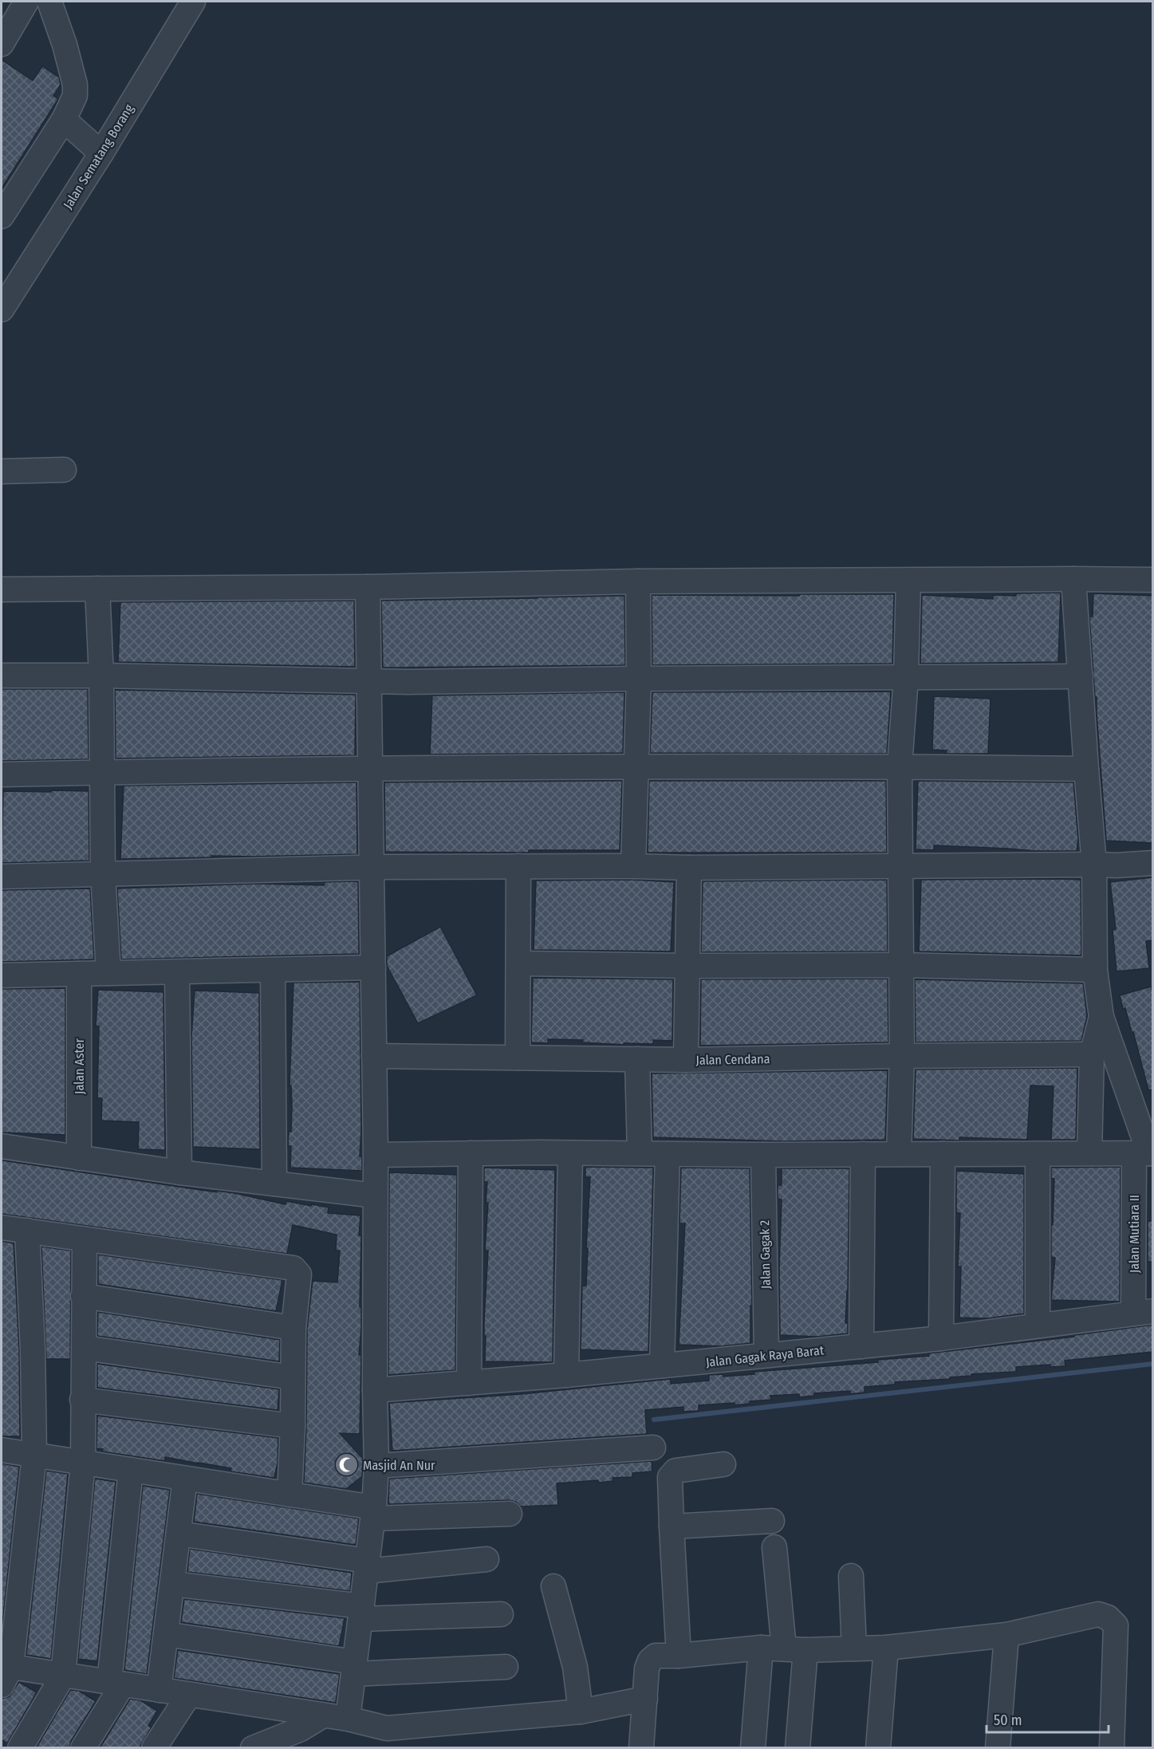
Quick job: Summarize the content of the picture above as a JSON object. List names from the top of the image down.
{
  "streets": {
    "street": [
      "Jalan Sematang Borang",
      "Jalan Cendana",
      "Jalan Aster",
      "Jalan Mutiara II",
      "Jalan Gagak 2",
      "Jalan Gagak Raya Barat"
    ]
  },
  "crossings": [
    ["Jalan Mutiara II", "Jalan Gagak Raya Barat"],
    ["Jalan Gagak 2", "Jalan Gagak Raya Barat"]
  ],
  "places": {
    "mosque": ["Masjid An Nur"]
  },
  "scale_bar": "50 m"
}
